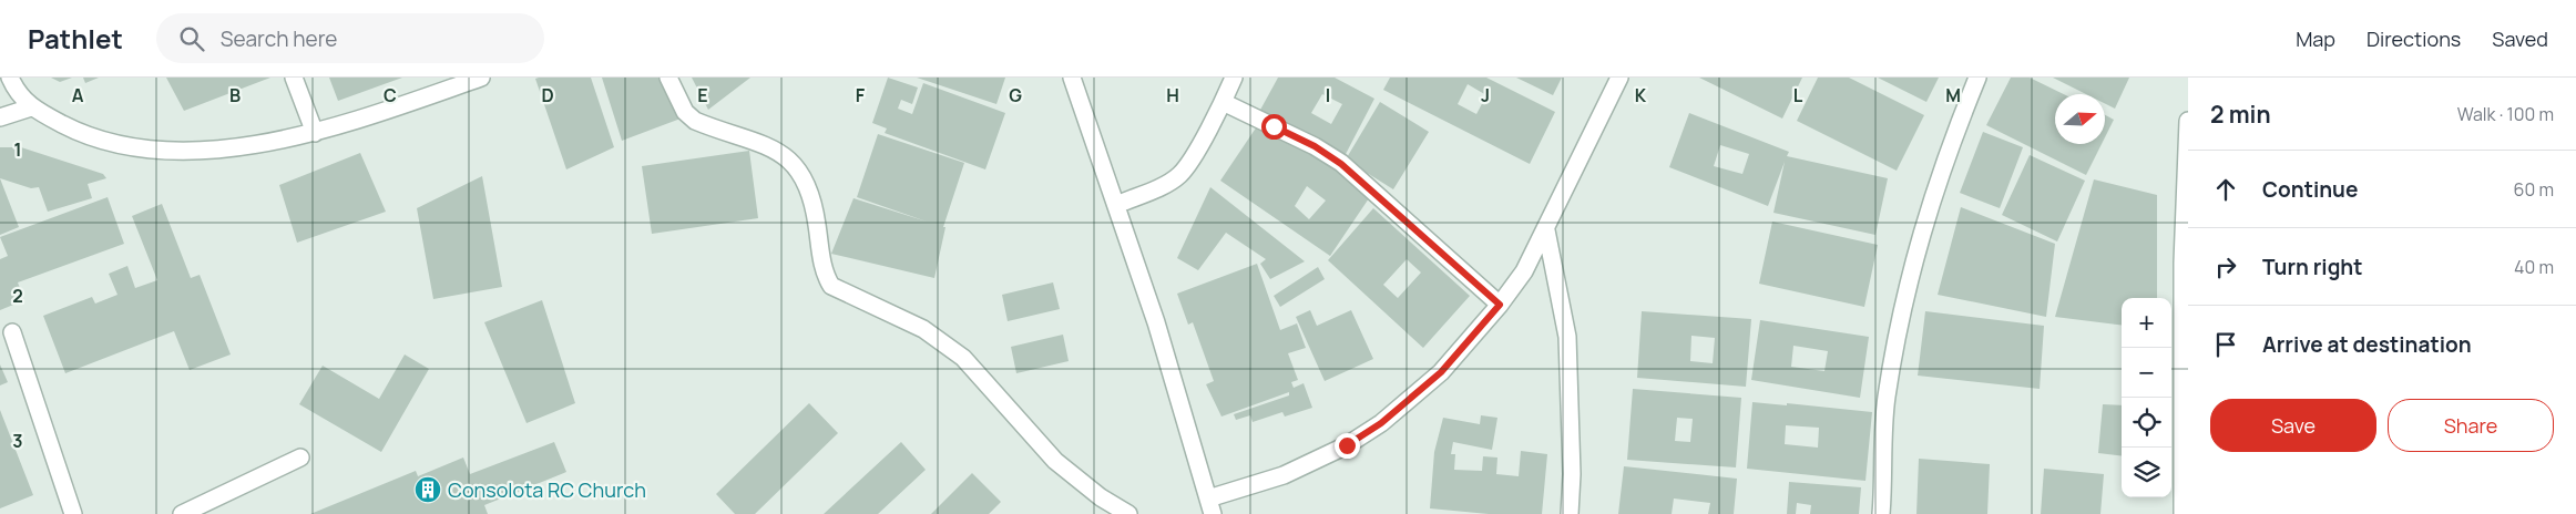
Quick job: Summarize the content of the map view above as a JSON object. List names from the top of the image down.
{
  "places": {
    "building": ["Consolota RC Church"]
  },
  "north": "right",
  "page": {
    "header": "Pathlet",
    "search": "Search here",
    "nav": ["Map", "Directions", "Saved"],
    "heading": ["2 min", "Walk · 100 m"],
    "list": [
      ["Continue", "60 m"],
      ["Turn right", "40 m"],
      "Arrive at destination"
    ],
    "map_buttons": ["+", "−"],
    "buttons": ["Save", "Share"]
  },
  "grid": {
    "columns": [
      "A",
      "B",
      "C",
      "D",
      "E",
      "F",
      "G",
      "H",
      "I",
      "J",
      "K",
      "L",
      "M"
    ],
    "rows": ["1", "2", "3"]
  }
}
